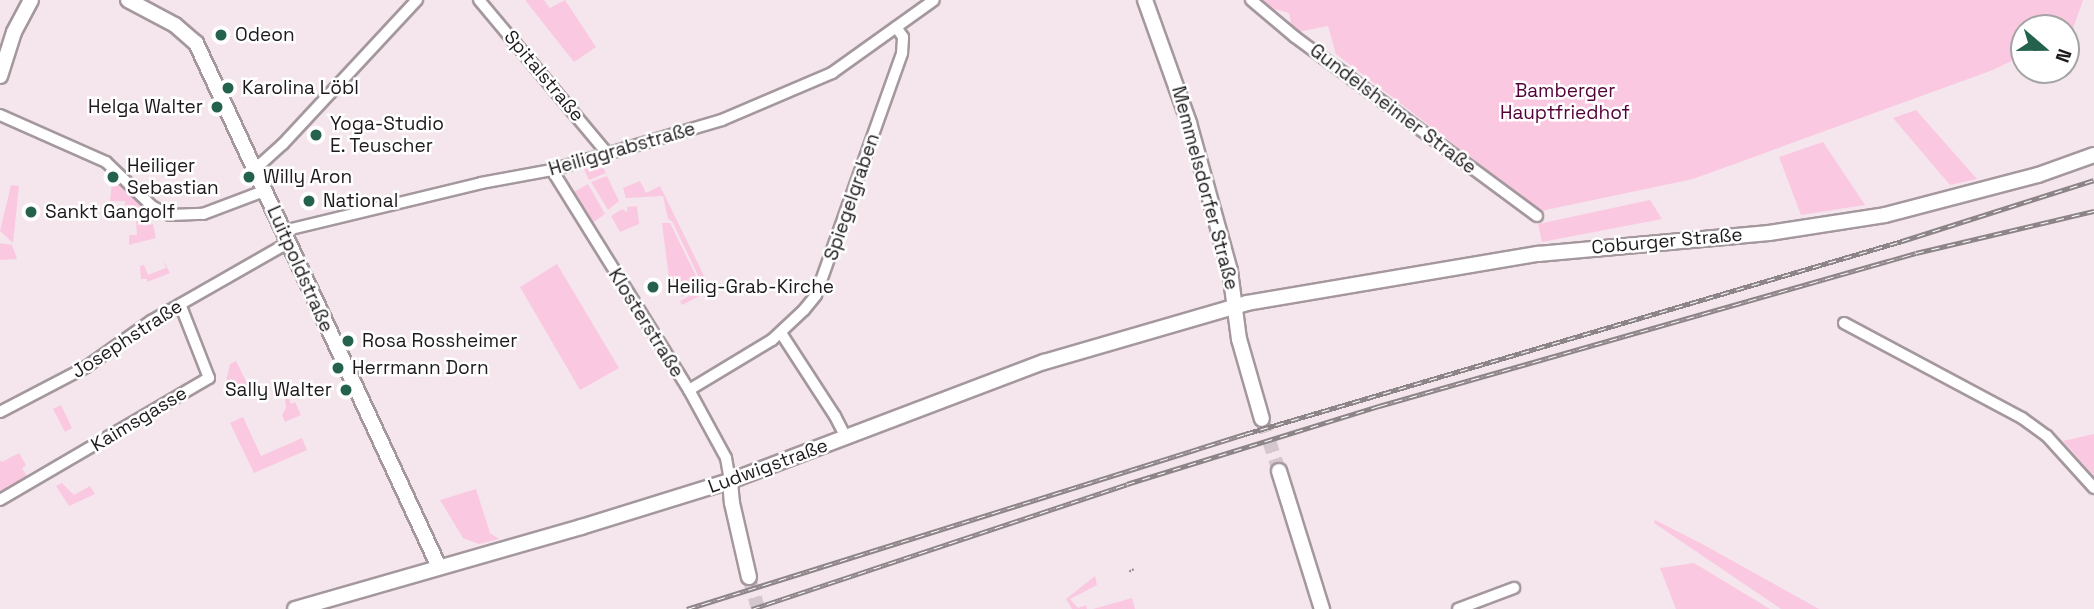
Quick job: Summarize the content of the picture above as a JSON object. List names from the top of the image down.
{
  "streets": {
    "street": [
      "Spitalstraße",
      "Gundelsheimer Straße",
      "Heiliggrabstraße",
      "Memmelsdorfer Straße",
      "Spiegelgraben",
      "Coburger Straße",
      "Luitpoldstraße",
      "Klosterstraße",
      "Josephstraße",
      "Kaimsgasse",
      "Ludwigstraße"
    ]
  },
  "crossings": [
    ["Spitalstraße", "Heiliggrabstraße"],
    ["Heiliggrabstraße", "Spiegelgraben"],
    ["Heiliggrabstraße", "Luitpoldstraße"],
    ["Heiliggrabstraße", "Klosterstraße"],
    ["Heiliggrabstraße", "Josephstraße"],
    ["Memmelsdorfer Straße", "Coburger Straße"],
    ["Memmelsdorfer Straße", "Ludwigstraße"],
    ["Spiegelgraben", "Klosterstraße"],
    ["Coburger Straße", "Ludwigstraße"],
    ["Luitpoldstraße", "Josephstraße"],
    ["Luitpoldstraße", "Ludwigstraße"],
    ["Klosterstraße", "Ludwigstraße"],
    ["Josephstraße", "Kaimsgasse"]
  ],
  "parks": ["Bamberger Hauptfriedhof"],
  "places": [
    "Odeon",
    "Karolina Löbl",
    "Helga Walter",
    "Yoga-Studio E. Teuscher",
    "Heiliger Sebastian",
    "Willy Aron",
    "National",
    "Sankt Gangolf",
    "Heilig-Grab-Kirche",
    "Rosa Rossheimer",
    "Herrmann Dorn",
    "Sally Walter"
  ],
  "north": "right"
}
